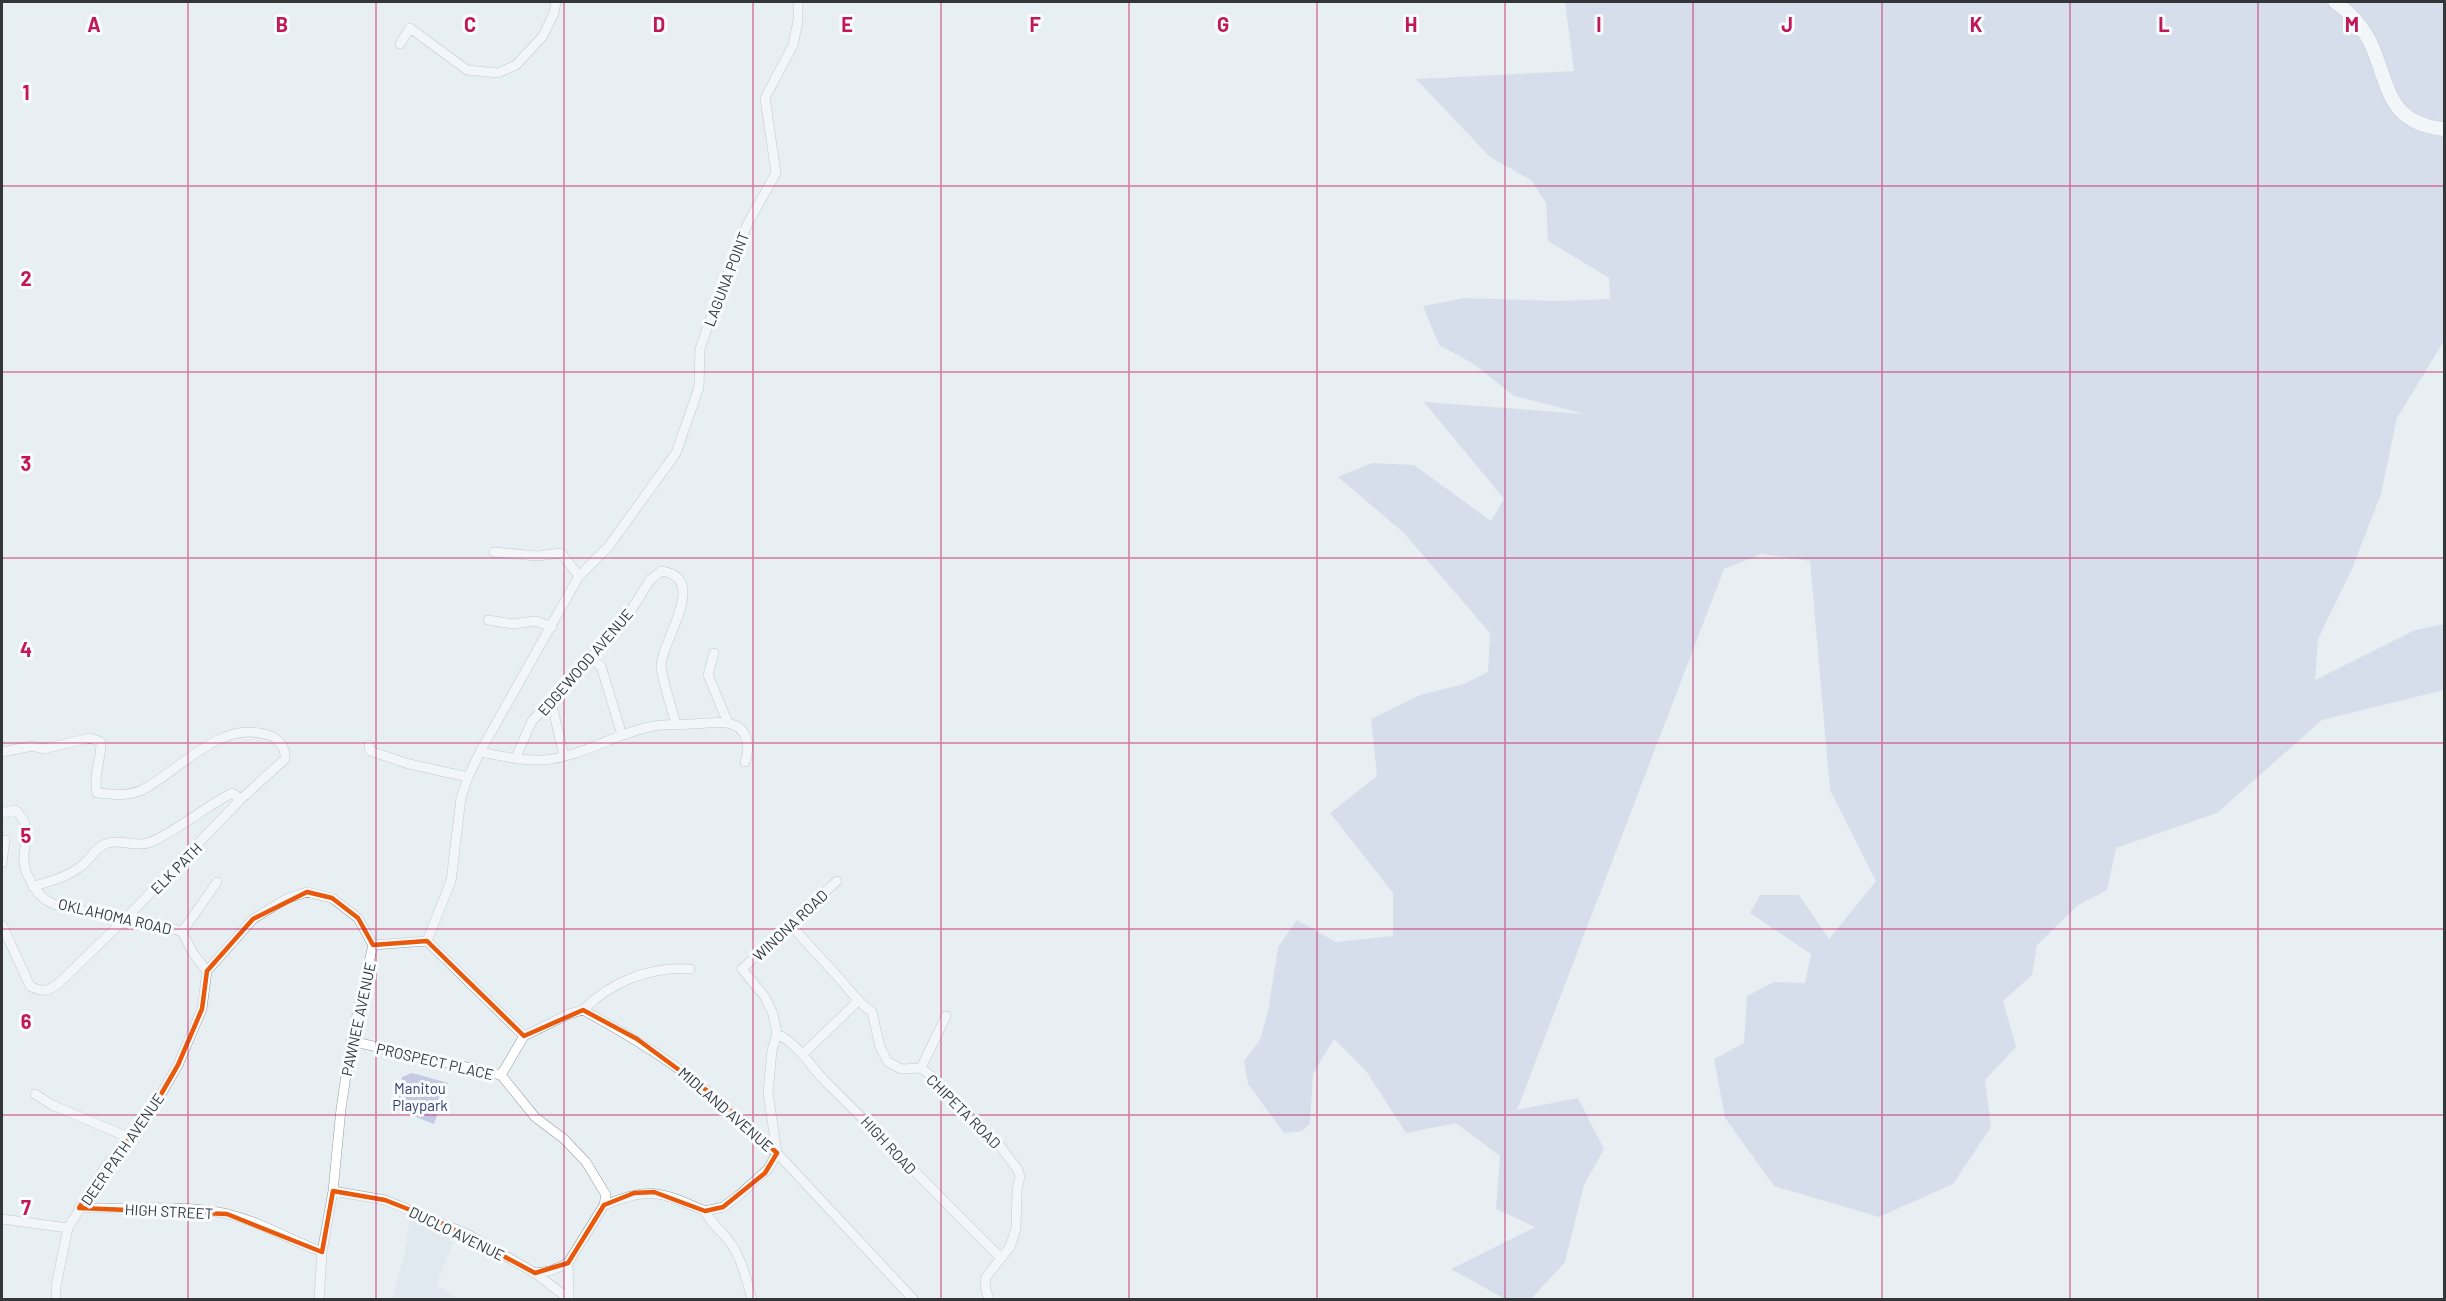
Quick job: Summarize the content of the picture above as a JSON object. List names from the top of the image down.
{
  "streets": {
    "street": [
      "LAGUNA POINT",
      "EDGEWOOD AVENUE",
      "ELK PATH",
      "OKLAHOMA ROAD",
      "WINONA ROAD",
      "PAWNEE AVENUE",
      "PROSPECT PLACE",
      "MIDLAND AVENUE",
      "CHIPETA ROAD",
      "HIGH ROAD",
      "DEER PATH AVENUE",
      "HIGH STREET",
      "DUCLO AVENUE"
    ]
  },
  "crossings": [
    ["ELK PATH", "OKLAHOMA ROAD"],
    ["OKLAHOMA ROAD", "DEER PATH AVENUE"],
    ["WINONA ROAD", "CHIPETA ROAD"],
    ["WINONA ROAD", "HIGH ROAD"],
    ["PAWNEE AVENUE", "PROSPECT PLACE"],
    ["PAWNEE AVENUE", "HIGH STREET"],
    ["PAWNEE AVENUE", "DUCLO AVENUE"],
    ["CHIPETA ROAD", "HIGH ROAD"],
    ["DEER PATH AVENUE", "HIGH STREET"]
  ],
  "parks": ["Manitou Playpark"],
  "grid": {
    "columns": [
      "A",
      "B",
      "C",
      "D",
      "E",
      "F",
      "G",
      "H",
      "I",
      "J",
      "K",
      "L",
      "M"
    ],
    "rows": [
      "1",
      "2",
      "3",
      "4",
      "5",
      "6",
      "7"
    ]
  }
}
